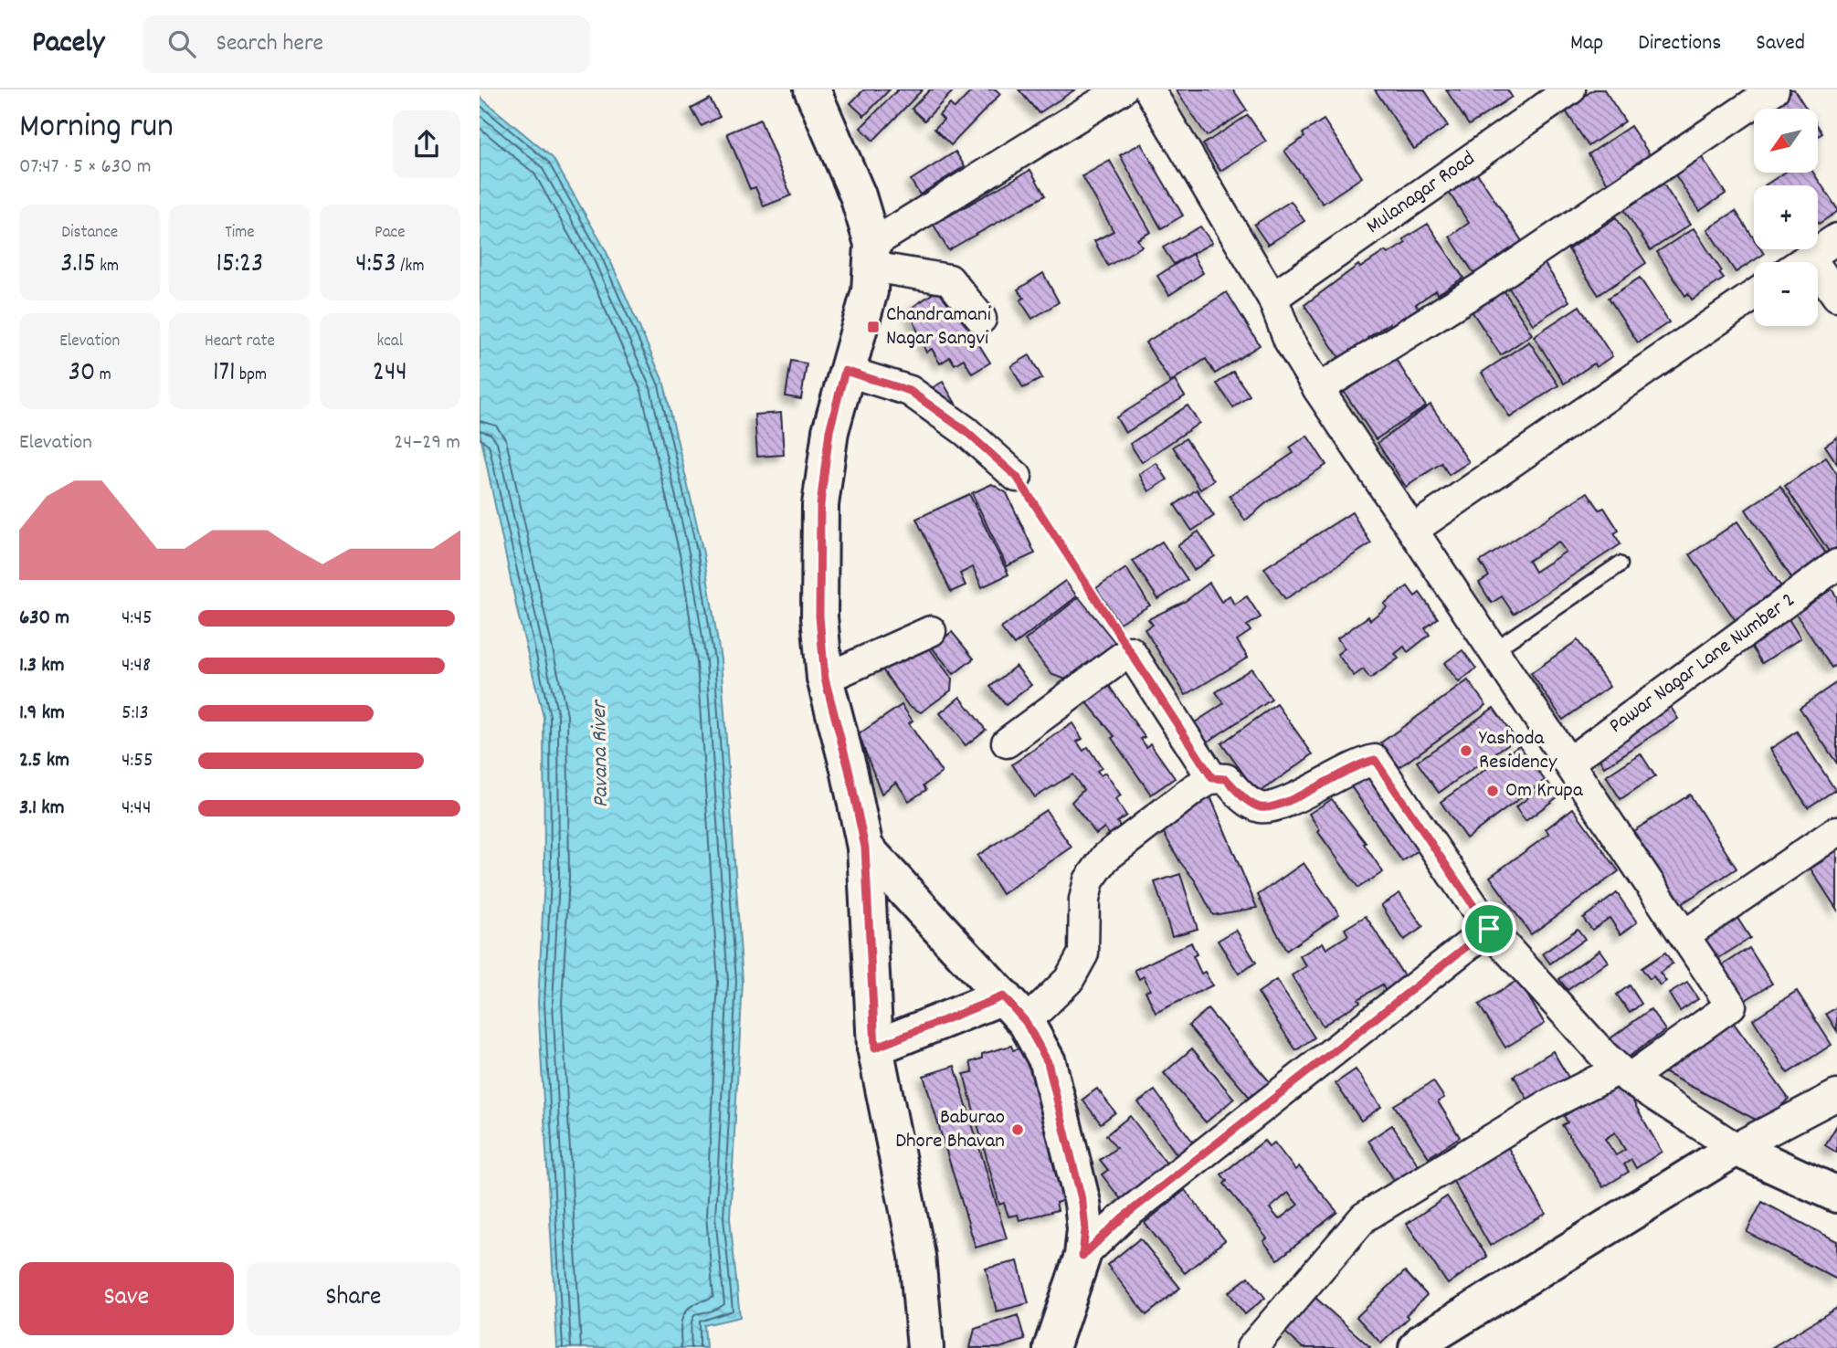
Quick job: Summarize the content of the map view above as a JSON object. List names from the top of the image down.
{
  "streets": {
    "street": ["Mulanagar Road", "Pawar Nagar Lane Number 2"]
  },
  "water": ["Pavana River"],
  "places": {
    "transit": ["Chandramani Nagar Sangvi"],
    "other": ["Yashoda Residency", "Om Krupa", "Baburao Dhore Bhavan"]
  },
  "north": "bottom left",
  "page": {
    "header": "Pacely",
    "search": "Search here",
    "nav": ["Map", "Directions", "Saved"],
    "heading": ["Morning run", "07:47 · 5 × 630 m"],
    "map_buttons": ["+", "−"],
    "stats": [
      ["Distance", "3.15 km"],
      ["Time", "15:23"],
      ["Pace", "4:53 /km"],
      ["Elevation", "30 m"],
      ["Heart rate", "171 bpm"],
      ["kcal", "244"]
    ],
    "chart": ["Elevation", "24–29 m"],
    "list": [
      {
        "name": "630 m",
        "note": "4:45"
      },
      {
        "name": "1.3 km",
        "note": "4:48"
      },
      {
        "name": "1.9 km",
        "note": "5:13"
      },
      {
        "name": "2.5 km",
        "note": "4:55"
      },
      {
        "name": "3.1 km",
        "note": "4:44"
      }
    ],
    "buttons": ["Save", "Share"]
  }
}
